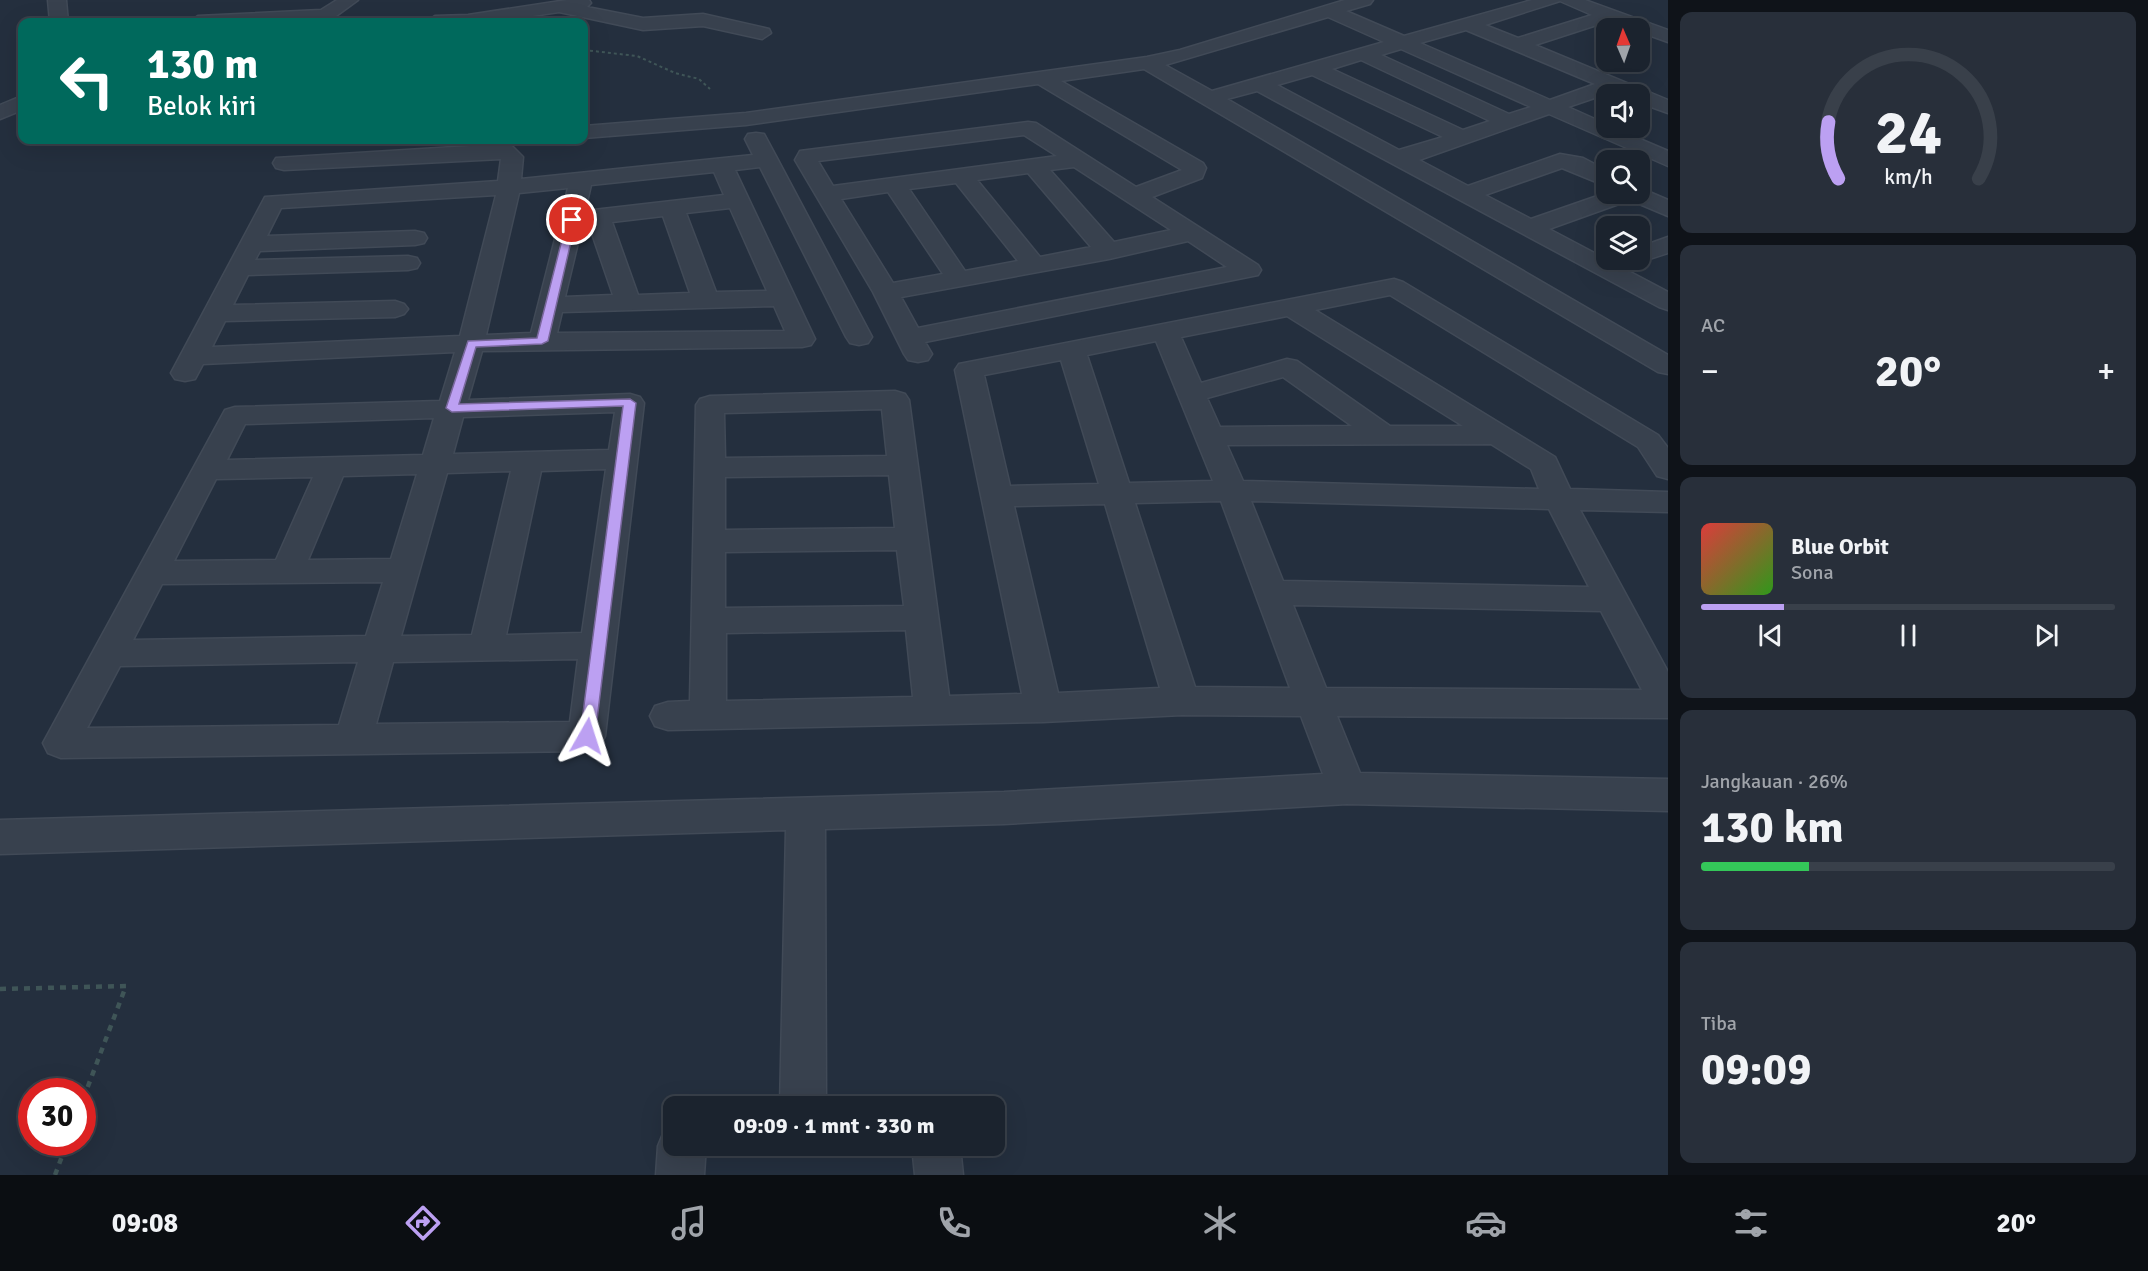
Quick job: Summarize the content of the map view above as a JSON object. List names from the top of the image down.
{
  "north": "top",
  "page": {
    "turn": ["130 m", "Belok kiri"],
    "tile": [
      "AC",
      ["Jangkauan · 26%", "130 km"],
      ["Tiba", "09:09"]
    ],
    "heat": ["−", "20°", "+"],
    "song": ["Blue Orbit", "Sona"],
    "limit": "30",
    "trip": "09:09 · 1 mnt · 330 m",
    "tabs": ["09:08", "20°"],
    "gauge": ["24", "km/h"]
  }
}
